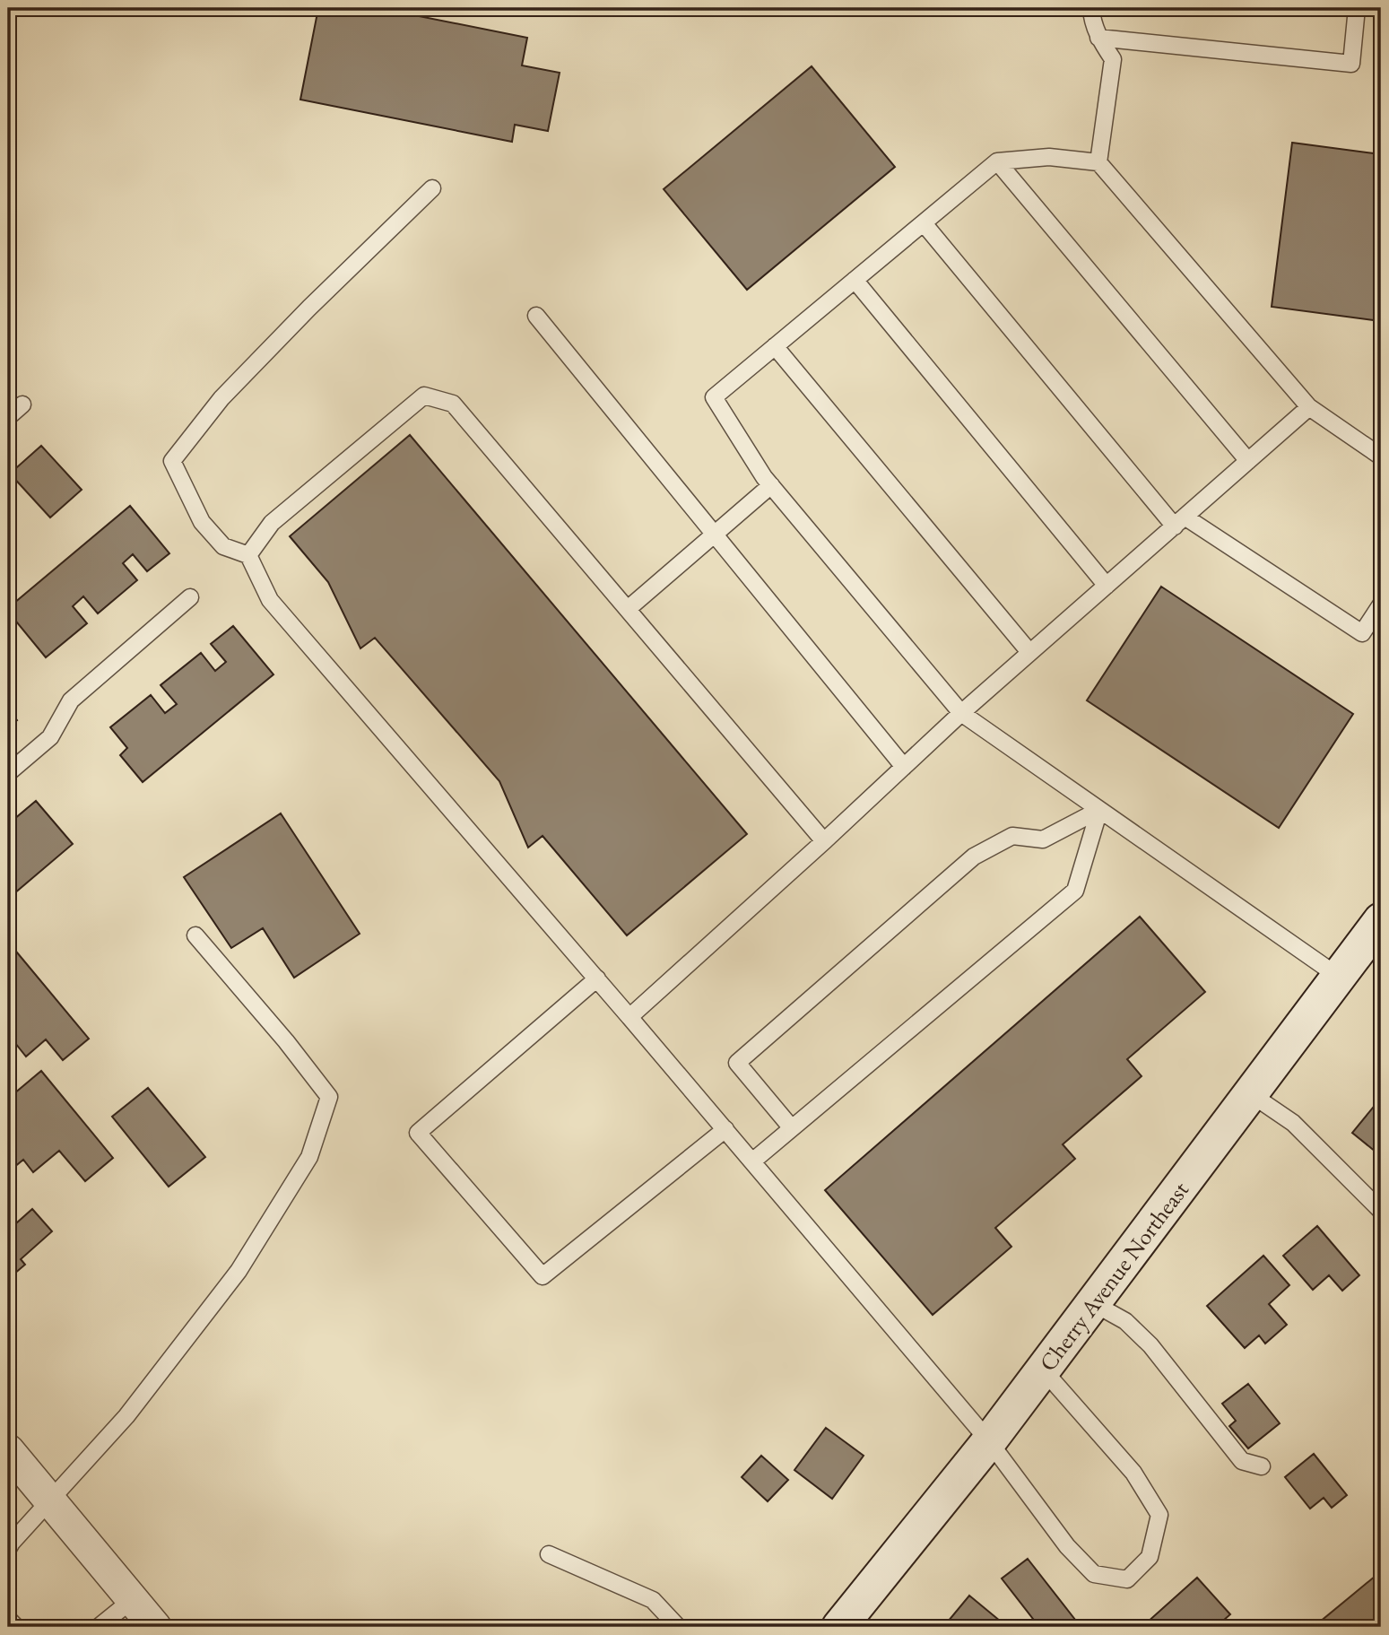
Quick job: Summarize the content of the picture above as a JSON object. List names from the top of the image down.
{
  "streets": {
    "main road": ["Cherry Avenue Northeast"]
  }
}
